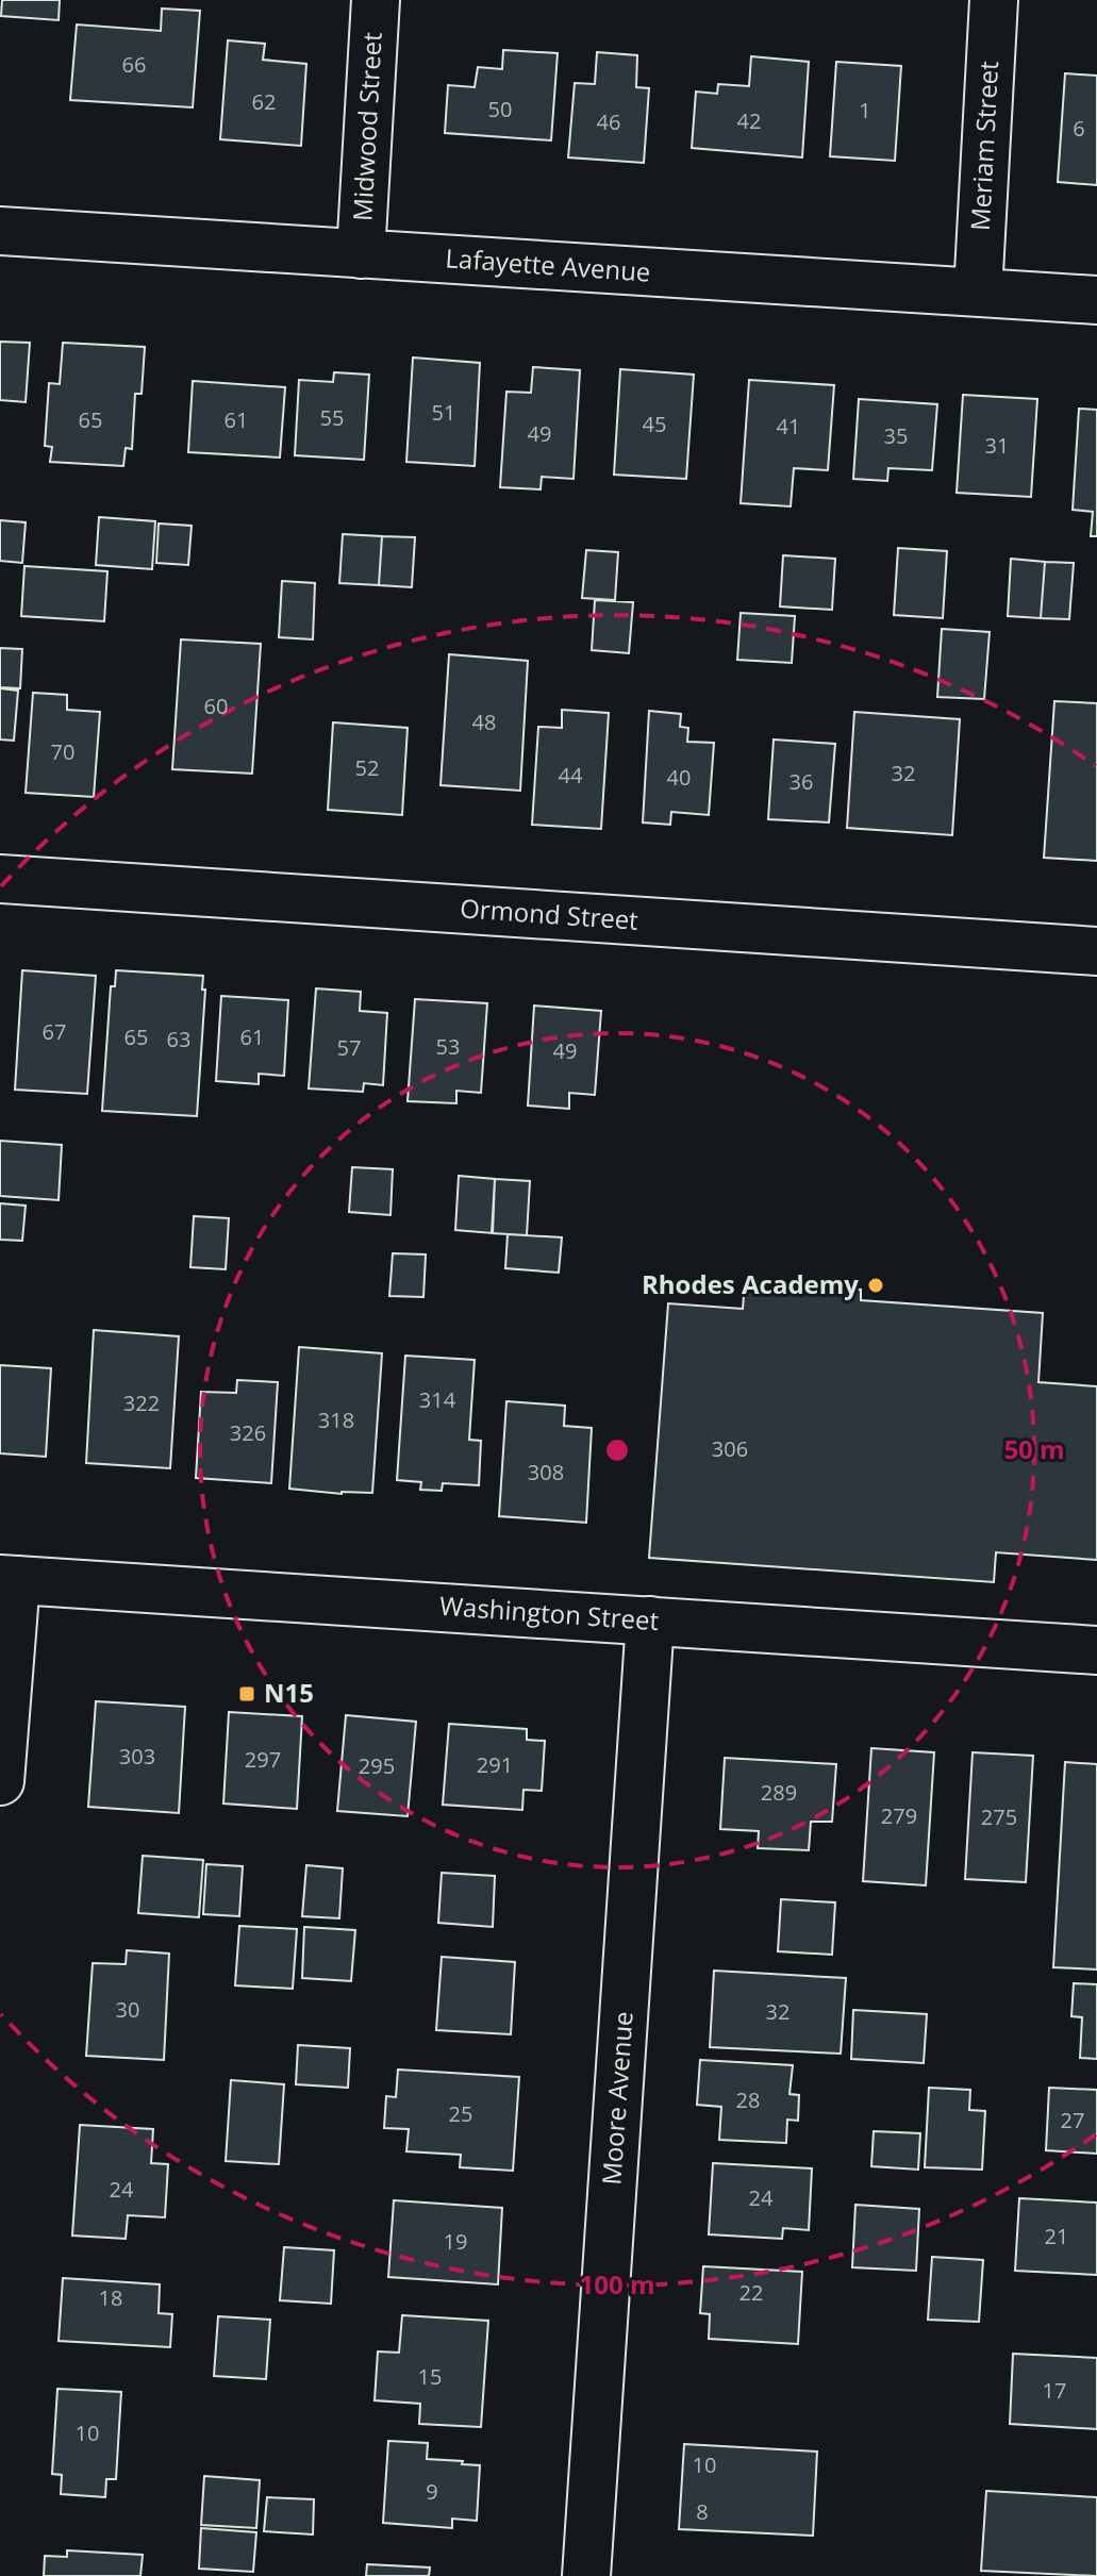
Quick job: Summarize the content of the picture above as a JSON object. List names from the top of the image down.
{
  "streets": {
    "street": [
      "Midwood Street",
      "Meriam Street",
      "Lafayette Avenue",
      "Ormond Street",
      "Washington Street",
      "Moore Avenue"
    ]
  },
  "crossings": [
    ["Midwood Street", "Lafayette Avenue"],
    ["Meriam Street", "Lafayette Avenue"],
    ["Washington Street", "Moore Avenue"]
  ],
  "places": {
    "other": ["Rhodes Academy"],
    "transit": ["N15"]
  },
  "house_numbers": [
    "66",
    "62",
    "50",
    "1",
    "42",
    "46",
    "6",
    "51",
    "55",
    "65",
    "61",
    "45",
    "41",
    "49",
    "35",
    "31",
    "60",
    "48",
    "70",
    "52",
    "32",
    "44",
    "40",
    "36",
    "67",
    "65",
    "61",
    "63",
    "53",
    "57",
    "49",
    "314",
    "322",
    "318",
    "326",
    "306",
    "308",
    "303",
    "297",
    "291",
    "295",
    "289",
    "279",
    "275",
    "30",
    "32",
    "28",
    "25",
    "27",
    "24",
    "24",
    "21",
    "19",
    "22",
    "18",
    "15",
    "17",
    "10",
    "10",
    "9",
    "8"
  ],
  "rings": ["50 m", "100 m"]
}
